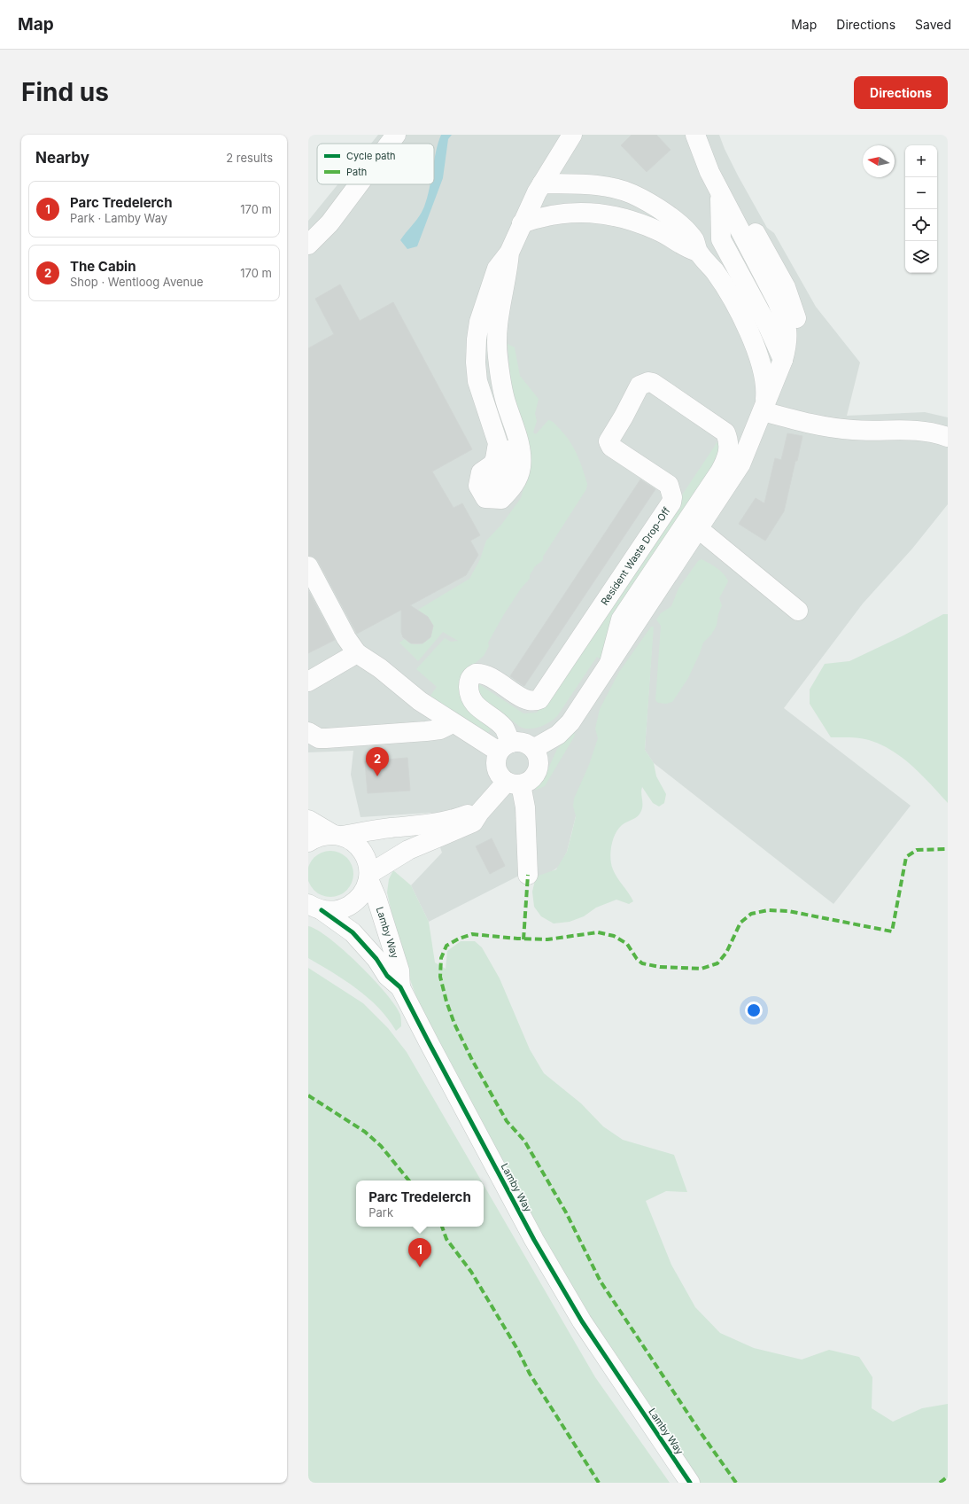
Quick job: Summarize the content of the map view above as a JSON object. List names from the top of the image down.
{
  "streets": {
    "street": ["Resident Waste Drop-Off", "Lamby Way"]
  },
  "legend": ["Cycle path", "Path"],
  "north": "left",
  "page": {
    "header": "Map",
    "nav": ["Map", "Directions", "Saved"],
    "buttons": "Directions",
    "title": "Find us",
    "heading": ["Nearby", "2 results"],
    "map_buttons": ["+", "−"],
    "list": [
      {
        "mark": "1",
        "name": "Parc Tredelerch",
        "note": "Park · Lamby Way",
        "value": "170 m"
      },
      {
        "mark": "2",
        "name": "The Cabin",
        "note": "Shop · Wentloog Avenue",
        "value": "170 m"
      }
    ],
    "pins": ["2", "1"],
    "popup": ["Parc Tredelerch", "Park"]
  }
}
